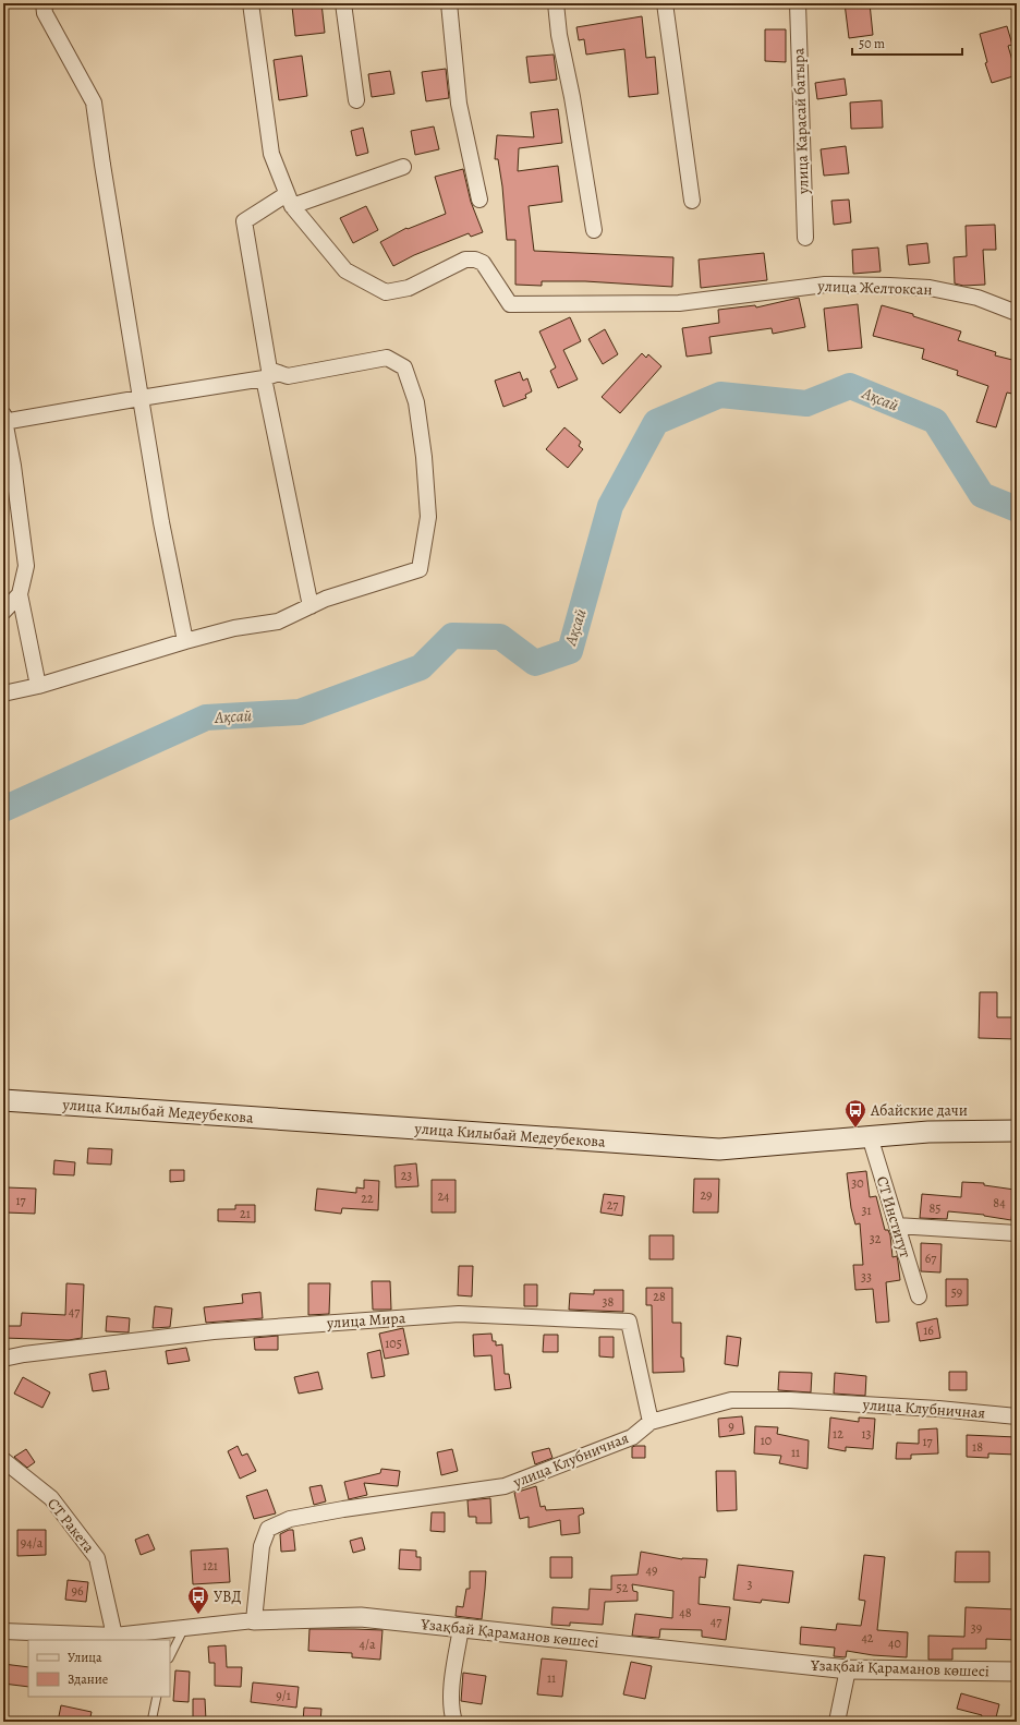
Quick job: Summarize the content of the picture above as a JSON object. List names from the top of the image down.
{
  "streets": {
    "main road": ["улица Килыбай Медеубекова"],
    "street": [
      "улица Карасай батыра",
      "улица Желтоксан",
      "СТ Институт",
      "улица Мира",
      "улица Клубничная",
      "СТ Ракета",
      "Ұзақбай Қараманов көшесі"
    ]
  },
  "crossings": [
    ["улица Килыбай Медеубекова", "СТ Институт"],
    ["улица Мира", "улица Клубничная"],
    ["улица Клубничная", "Ұзақбай Қараманов көшесі"],
    ["СТ Ракета", "Ұзақбай Қараманов көшесі"]
  ],
  "water": ["Ақсай"],
  "places": {
    "bus stop": ["Абайские дачи", "УВД"]
  },
  "house_numbers": [
    "23",
    "30",
    "29",
    "24",
    "22",
    "17",
    "84",
    "27",
    "85",
    "31",
    "21",
    "32",
    "67",
    "33",
    "59",
    "28",
    "38",
    "47",
    "16",
    "105",
    "9",
    "12",
    "13",
    "10",
    "17",
    "18",
    "11",
    "94/а",
    "121",
    "49",
    "3",
    "52",
    "96",
    "48",
    "47",
    "39",
    "42",
    "40",
    "4/а",
    "11",
    "9/1"
  ],
  "legend": ["Улица", "Здание"],
  "scale_bar": "50 m"
}
